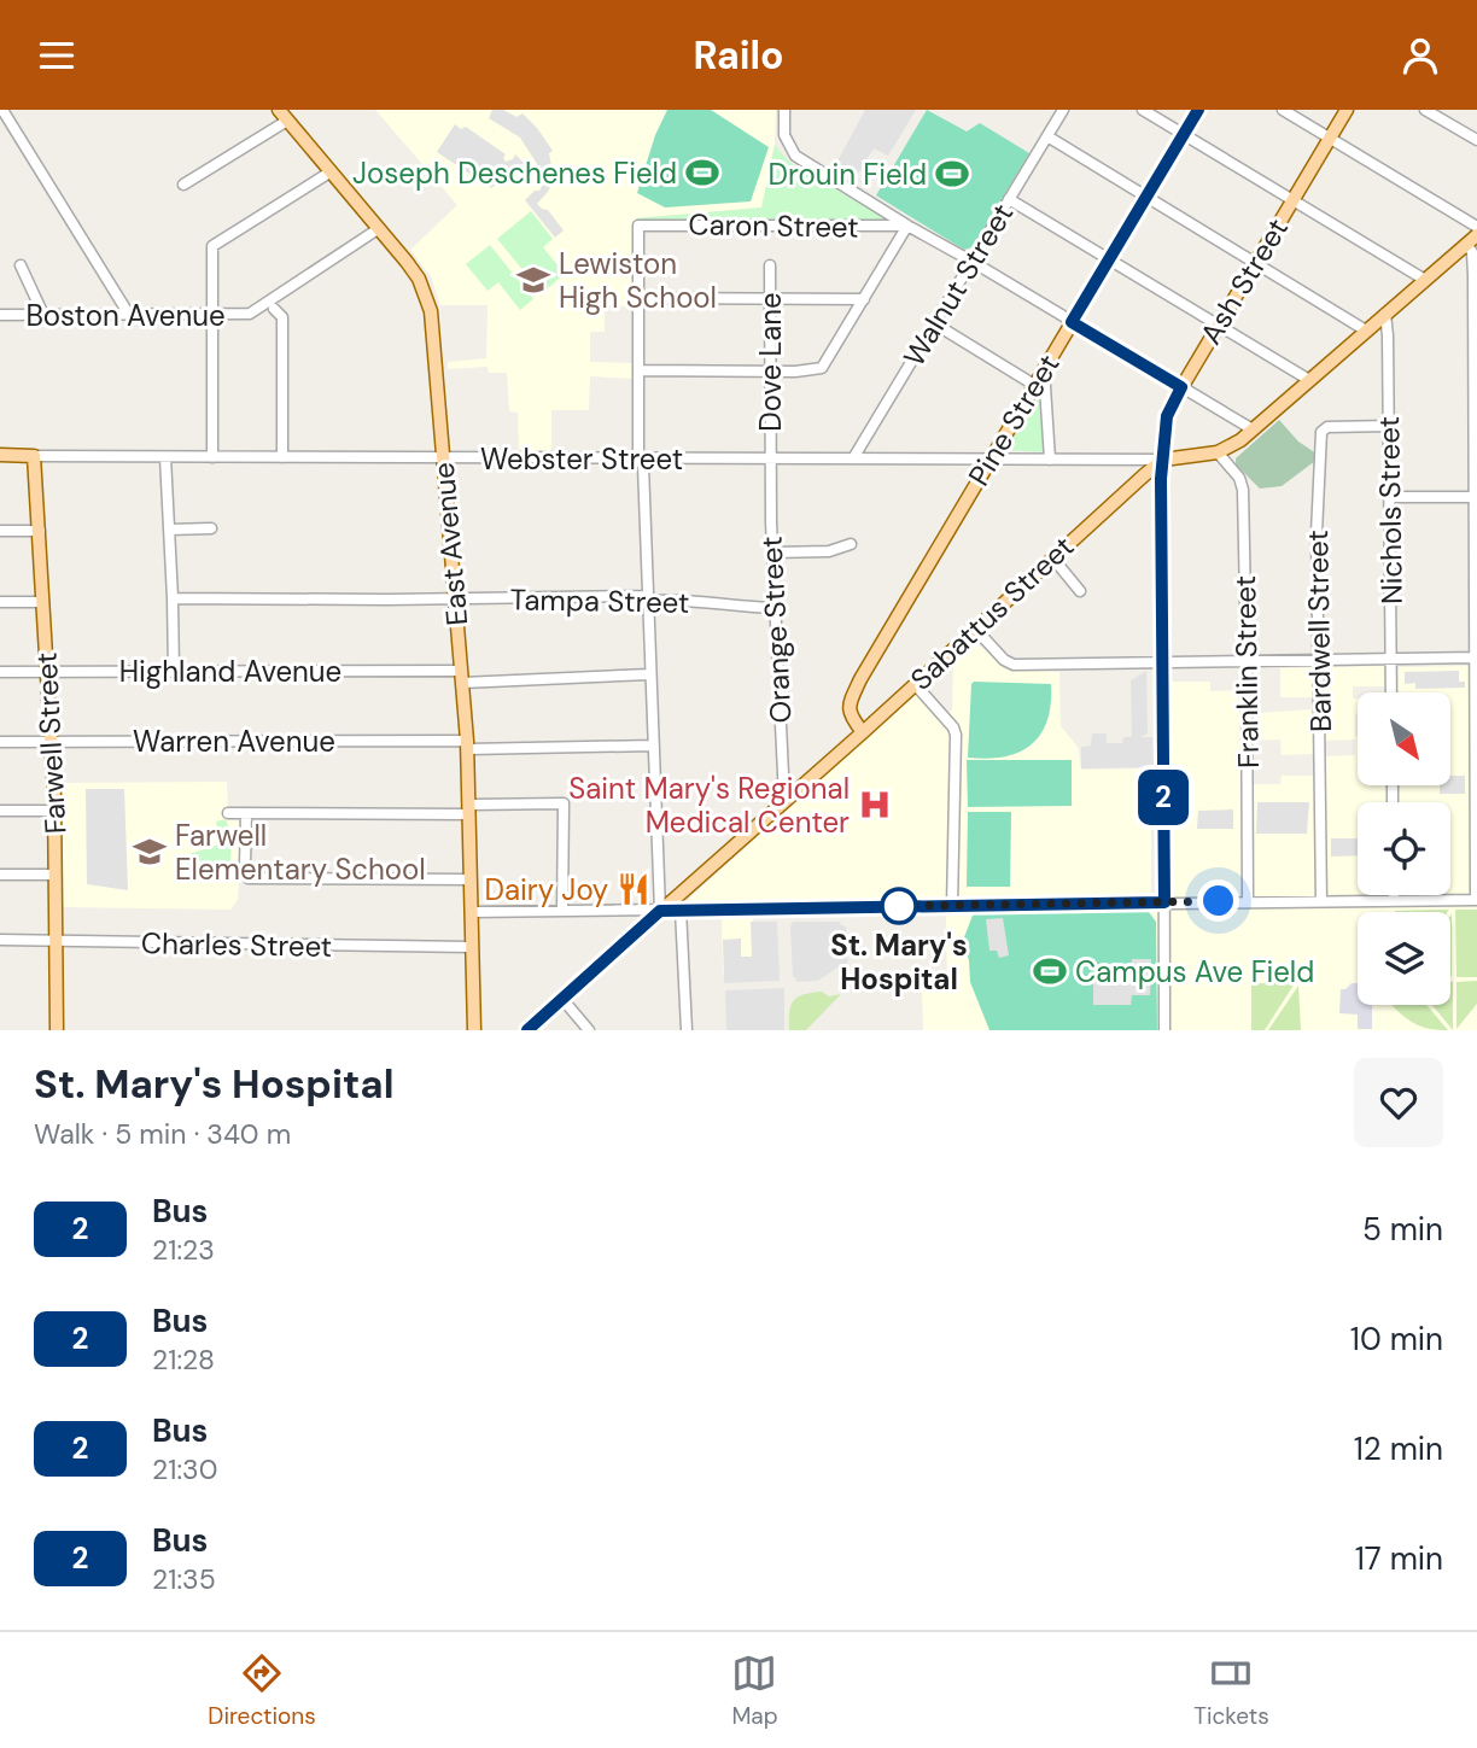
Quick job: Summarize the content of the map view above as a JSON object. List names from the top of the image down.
{
  "streets": {
    "main road": [
      "Ash Street",
      "Pine Street",
      "Webster Street",
      "East Avenue",
      "Sabattus Street",
      "Farwell Street"
    ],
    "street": [
      "Caron Street",
      "Walnut Street",
      "Boston Avenue",
      "Dove Lane",
      "Nichols Street",
      "Tampa Street",
      "Orange Street",
      "Bardwell Street",
      "Highland Avenue",
      "Franklin Street",
      "Warren Avenue",
      "Charles Street"
    ]
  },
  "crossings": [
    ["Ash Street", "Webster Street"],
    ["Ash Street", "Sabattus Street"],
    ["Walnut Street", "Webster Street"],
    ["Boston Avenue", "East Avenue"],
    ["Dove Lane", "Webster Street"],
    ["Dove Lane", "Orange Street"],
    ["Pine Street", "Webster Street"],
    ["Pine Street", "Sabattus Street"],
    ["Webster Street", "East Avenue"],
    ["Webster Street", "Sabattus Street"],
    ["Webster Street", "Orange Street"],
    ["Webster Street", "Farwell Street"],
    ["Nichols Street", "Bardwell Street"],
    ["East Avenue", "Tampa Street"],
    ["East Avenue", "Highland Avenue"],
    ["East Avenue", "Warren Avenue"],
    ["East Avenue", "Charles Street"],
    ["Tampa Street", "Orange Street"],
    ["Sabattus Street", "Orange Street"],
    ["Highland Avenue", "Farwell Street"],
    ["Warren Avenue", "Farwell Street"],
    ["Farwell Street", "Charles Street"]
  ],
  "places": {
    "sports": ["Joseph Deschenes Field", "Drouin Field", "Campus Ave Field"],
    "school or university": ["Lewiston High School", "Farwell Elementary School"],
    "hospital": ["Saint Mary's Regional Medical Center"],
    "restaurant": ["Dairy Joy"],
    "other": ["St. Mary's Hospital"]
  },
  "lines": ["bus line 2"],
  "north": "bottom right",
  "page": {
    "header": "Railo",
    "on_map": "2",
    "heading": ["St. Mary's Hospital", "Walk · 5 min · 340 m"],
    "list": [
      {
        "mark": "2",
        "name": "Bus",
        "note": "21:23",
        "value": "5 min"
      },
      {
        "mark": "2",
        "name": "Bus",
        "note": "21:28",
        "value": "10 min"
      },
      {
        "mark": "2",
        "name": "Bus",
        "note": "21:30",
        "value": "12 min"
      },
      {
        "mark": "2",
        "name": "Bus",
        "note": "21:35",
        "value": "17 min"
      }
    ],
    "tabs": ["Directions", "Map", "Tickets"]
  }
}
